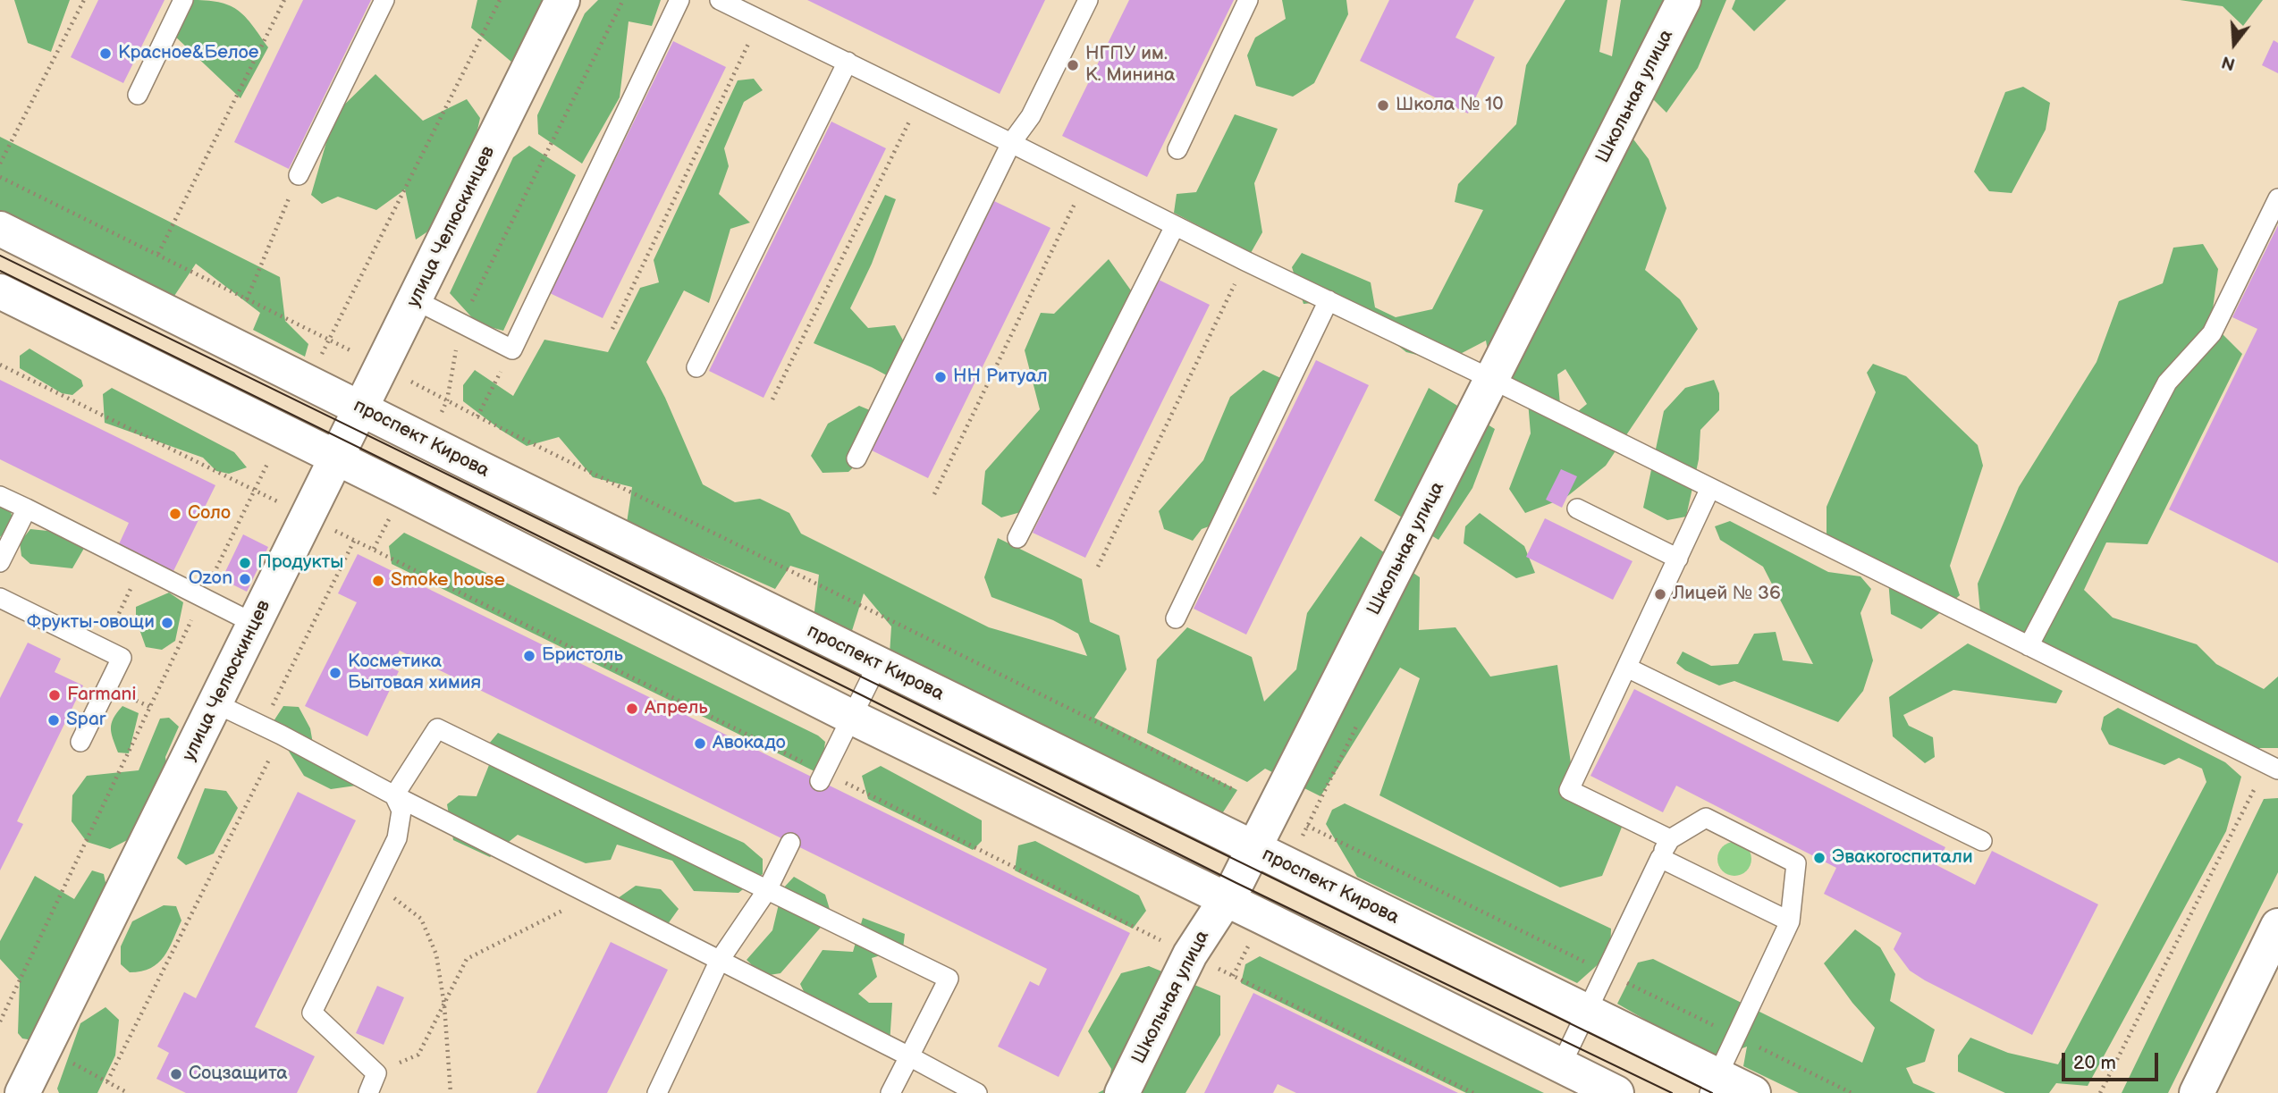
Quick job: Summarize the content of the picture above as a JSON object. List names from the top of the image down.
{
  "streets": {
    "street": ["Школьная улица", "улица Челюскинцев", "проспект Кирова"]
  },
  "crossings": [
    ["Школьная улица", "проспект Кирова"],
    ["улица Челюскинцев", "проспект Кирова"]
  ],
  "places": [
    "Красное&Белое",
    "НГПУ им. К. Минина",
    "Школа № 10",
    "НН Ритуал",
    "Соло",
    "Продукты",
    "Ozon",
    "Smoke house",
    "Лицей № 36",
    "Фрукты-овощи",
    "Бристоль",
    "Косметика Бытовая химия",
    "Farmani",
    "Апрель",
    "Spar",
    "Авокадо",
    "Эвакогоспитали",
    "Соцзащита"
  ],
  "scale_bar": "20 m",
  "north": "bottom"
}
